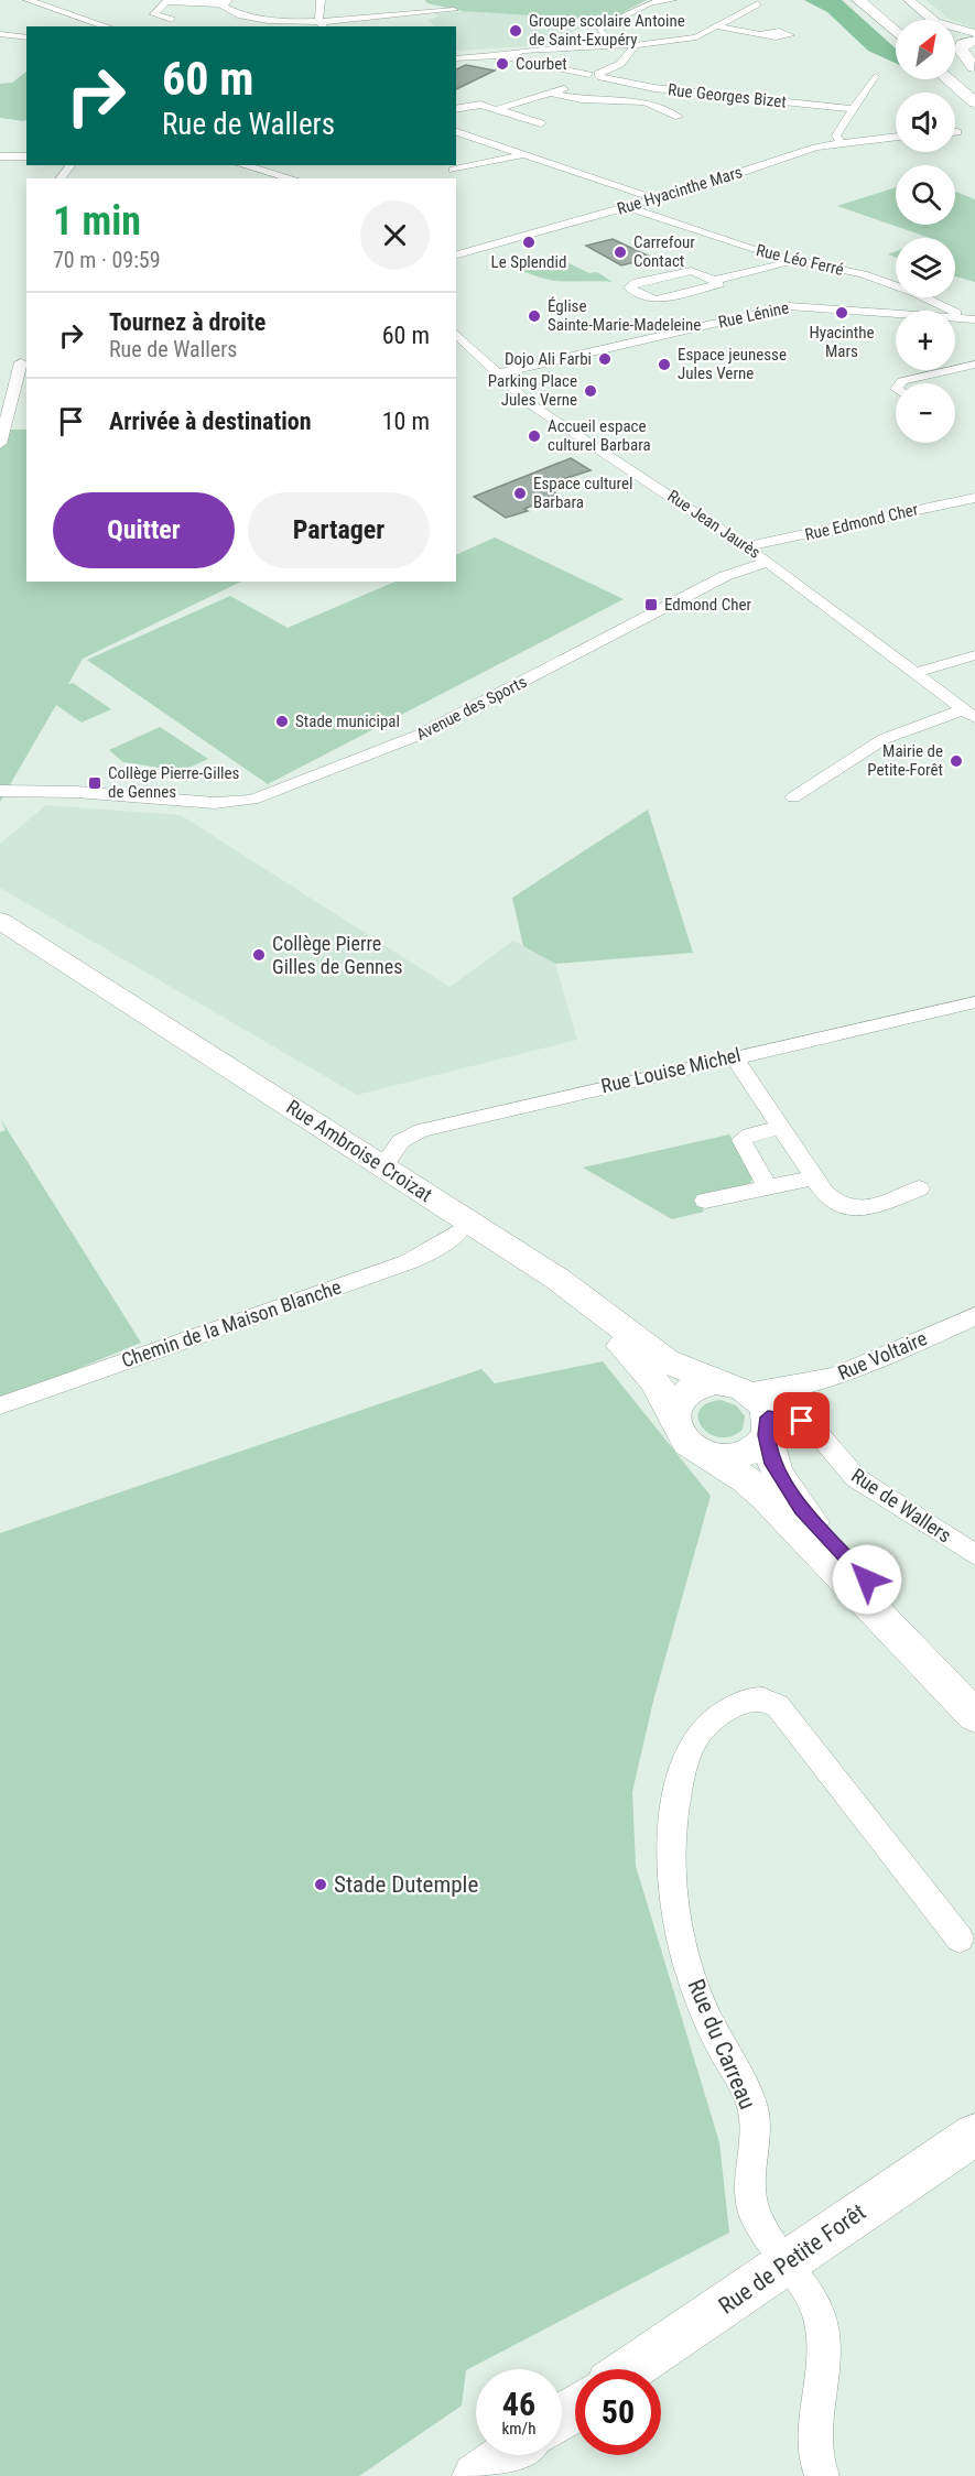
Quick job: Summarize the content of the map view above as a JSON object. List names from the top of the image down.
{
  "streets": {
    "main road": ["Rue Ambroise Croizat", "Rue de Petite Forêt"],
    "street": [
      "Rue Georges Bizet",
      "Rue Hyacinthe Mars",
      "Rue Léo Ferré",
      "Rue Lénine",
      "Rue Edmond Cher",
      "Rue Jean Jaurès",
      "Avenue des Sports",
      "Rue Louise Michel",
      "Chemin de la Maison Blanche",
      "Rue Voltaire",
      "Rue de Wallers",
      "Rue du Carreau"
    ]
  },
  "crossings": [
    ["Rue Hyacinthe Mars", "Rue Léo Ferré"],
    ["Rue Léo Ferré", "Rue Lénine"],
    ["Rue Lénine", "Rue Jean Jaurès"],
    ["Rue Edmond Cher", "Rue Jean Jaurès"],
    ["Rue Jean Jaurès", "Avenue des Sports"],
    ["Rue Louise Michel", "Rue Ambroise Croizat"],
    ["Rue Ambroise Croizat", "Chemin de la Maison Blanche"],
    ["Rue Ambroise Croizat", "Rue Voltaire"],
    ["Rue Ambroise Croizat", "Rue de Wallers"],
    ["Rue Voltaire", "Rue de Wallers"],
    ["Rue du Carreau", "Rue de Petite Forêt"]
  ],
  "places": {
    "other": [
      "Groupe scolaire Antoine de Saint-Exupéry",
      "Courbet",
      "Le Splendid",
      "Carrefour Contact",
      "Hyacinthe Mars",
      "Église Sainte-Marie-Madeleine",
      "Dojo Ali Farbi",
      "Espace jeunesse Jules Verne",
      "Parking Place Jules Verne",
      "Accueil espace culturel Barbara",
      "Espace culturel Barbara",
      "Stade municipal",
      "Mairie de Petite-Forêt",
      "Collège Pierre Gilles de Gennes",
      "Stade Dutemple"
    ],
    "transit": ["Edmond Cher", "Collège Pierre-Gilles de Gennes"]
  },
  "north": "top right",
  "page": {
    "map_buttons": ["+", "−"],
    "turn": ["60 m", "Rue de Wallers"],
    "heading": ["1 min", "70 m · 09:59"],
    "list": [
      {
        "name": "Tournez à droite",
        "note": "Rue de Wallers",
        "value": "60 m"
      },
      {
        "name": "Arrivée à destination",
        "value": "10 m"
      }
    ],
    "buttons": ["Quitter", "Partager"],
    "speed": "46 km/h",
    "limit": "50"
  }
}
